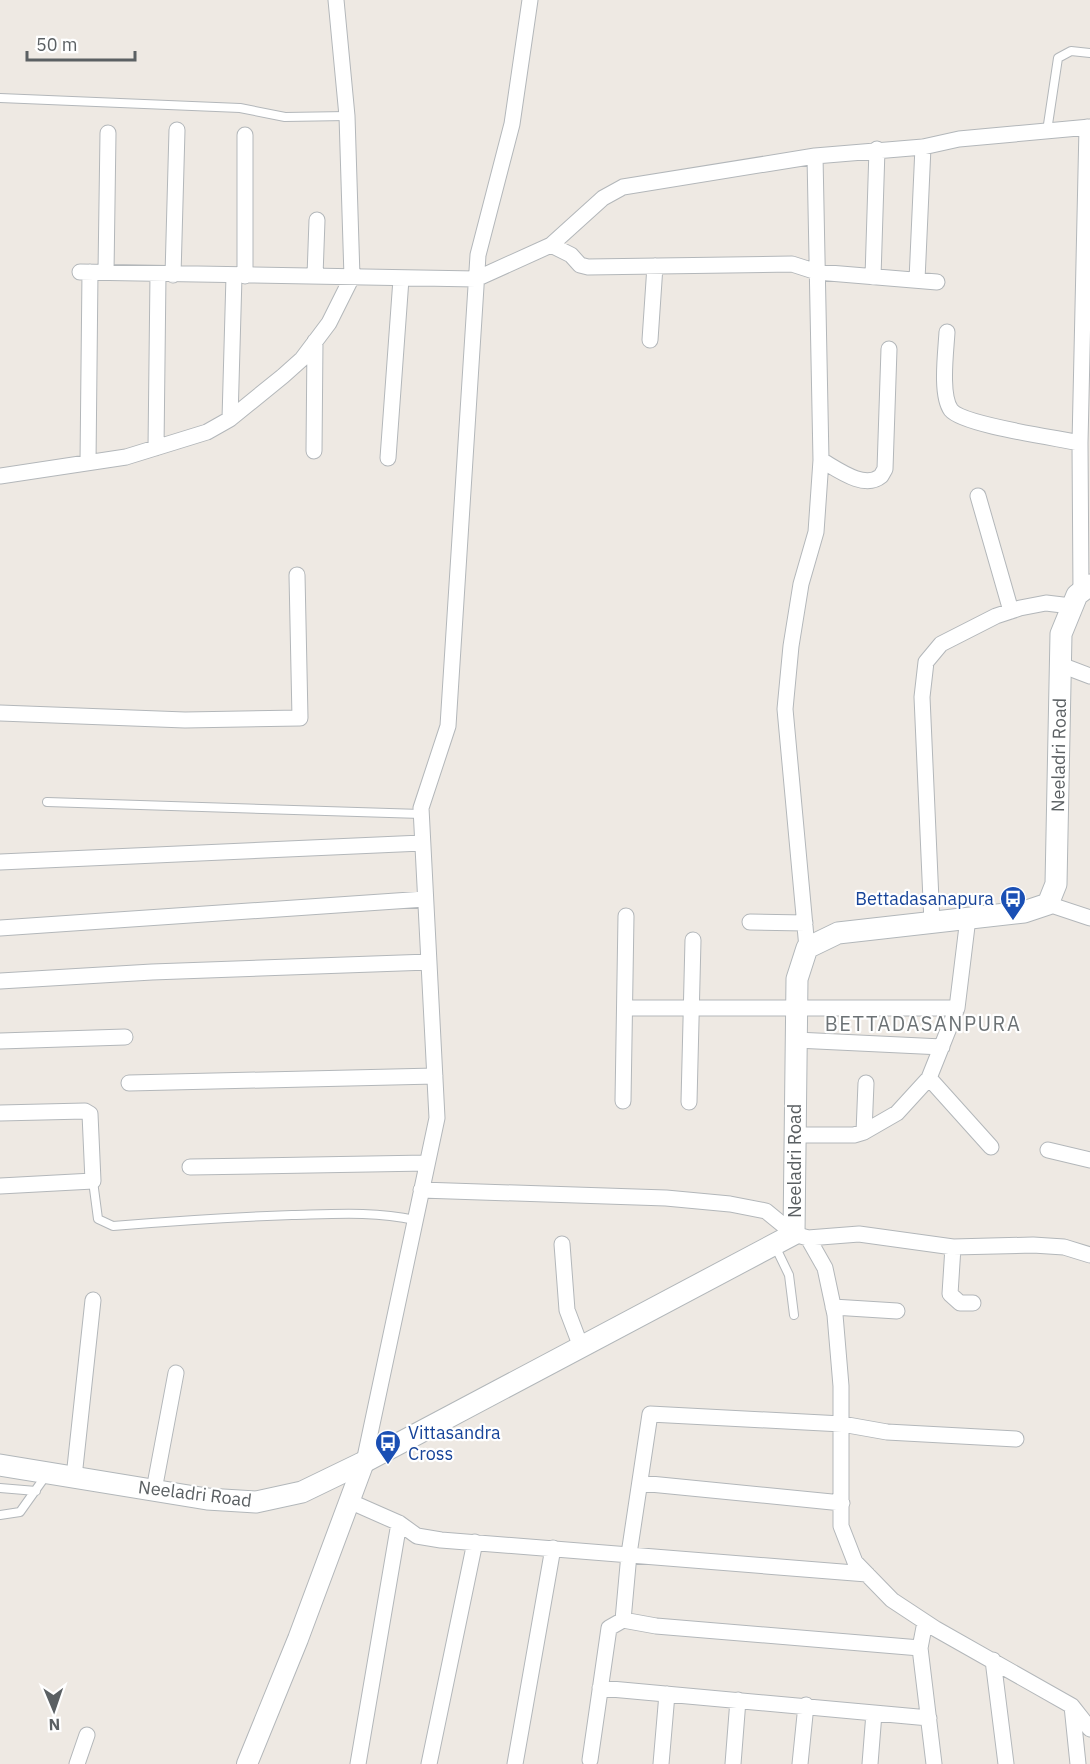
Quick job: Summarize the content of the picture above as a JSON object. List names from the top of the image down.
{
  "streets": {
    "main road": ["Neeladri Road"]
  },
  "districts": ["BETTADASANPURA"],
  "places": {
    "bus stop": ["Bettadasanapura", "Vittasandra Cross"]
  },
  "scale_bar": "50 m",
  "north": "bottom"
}
